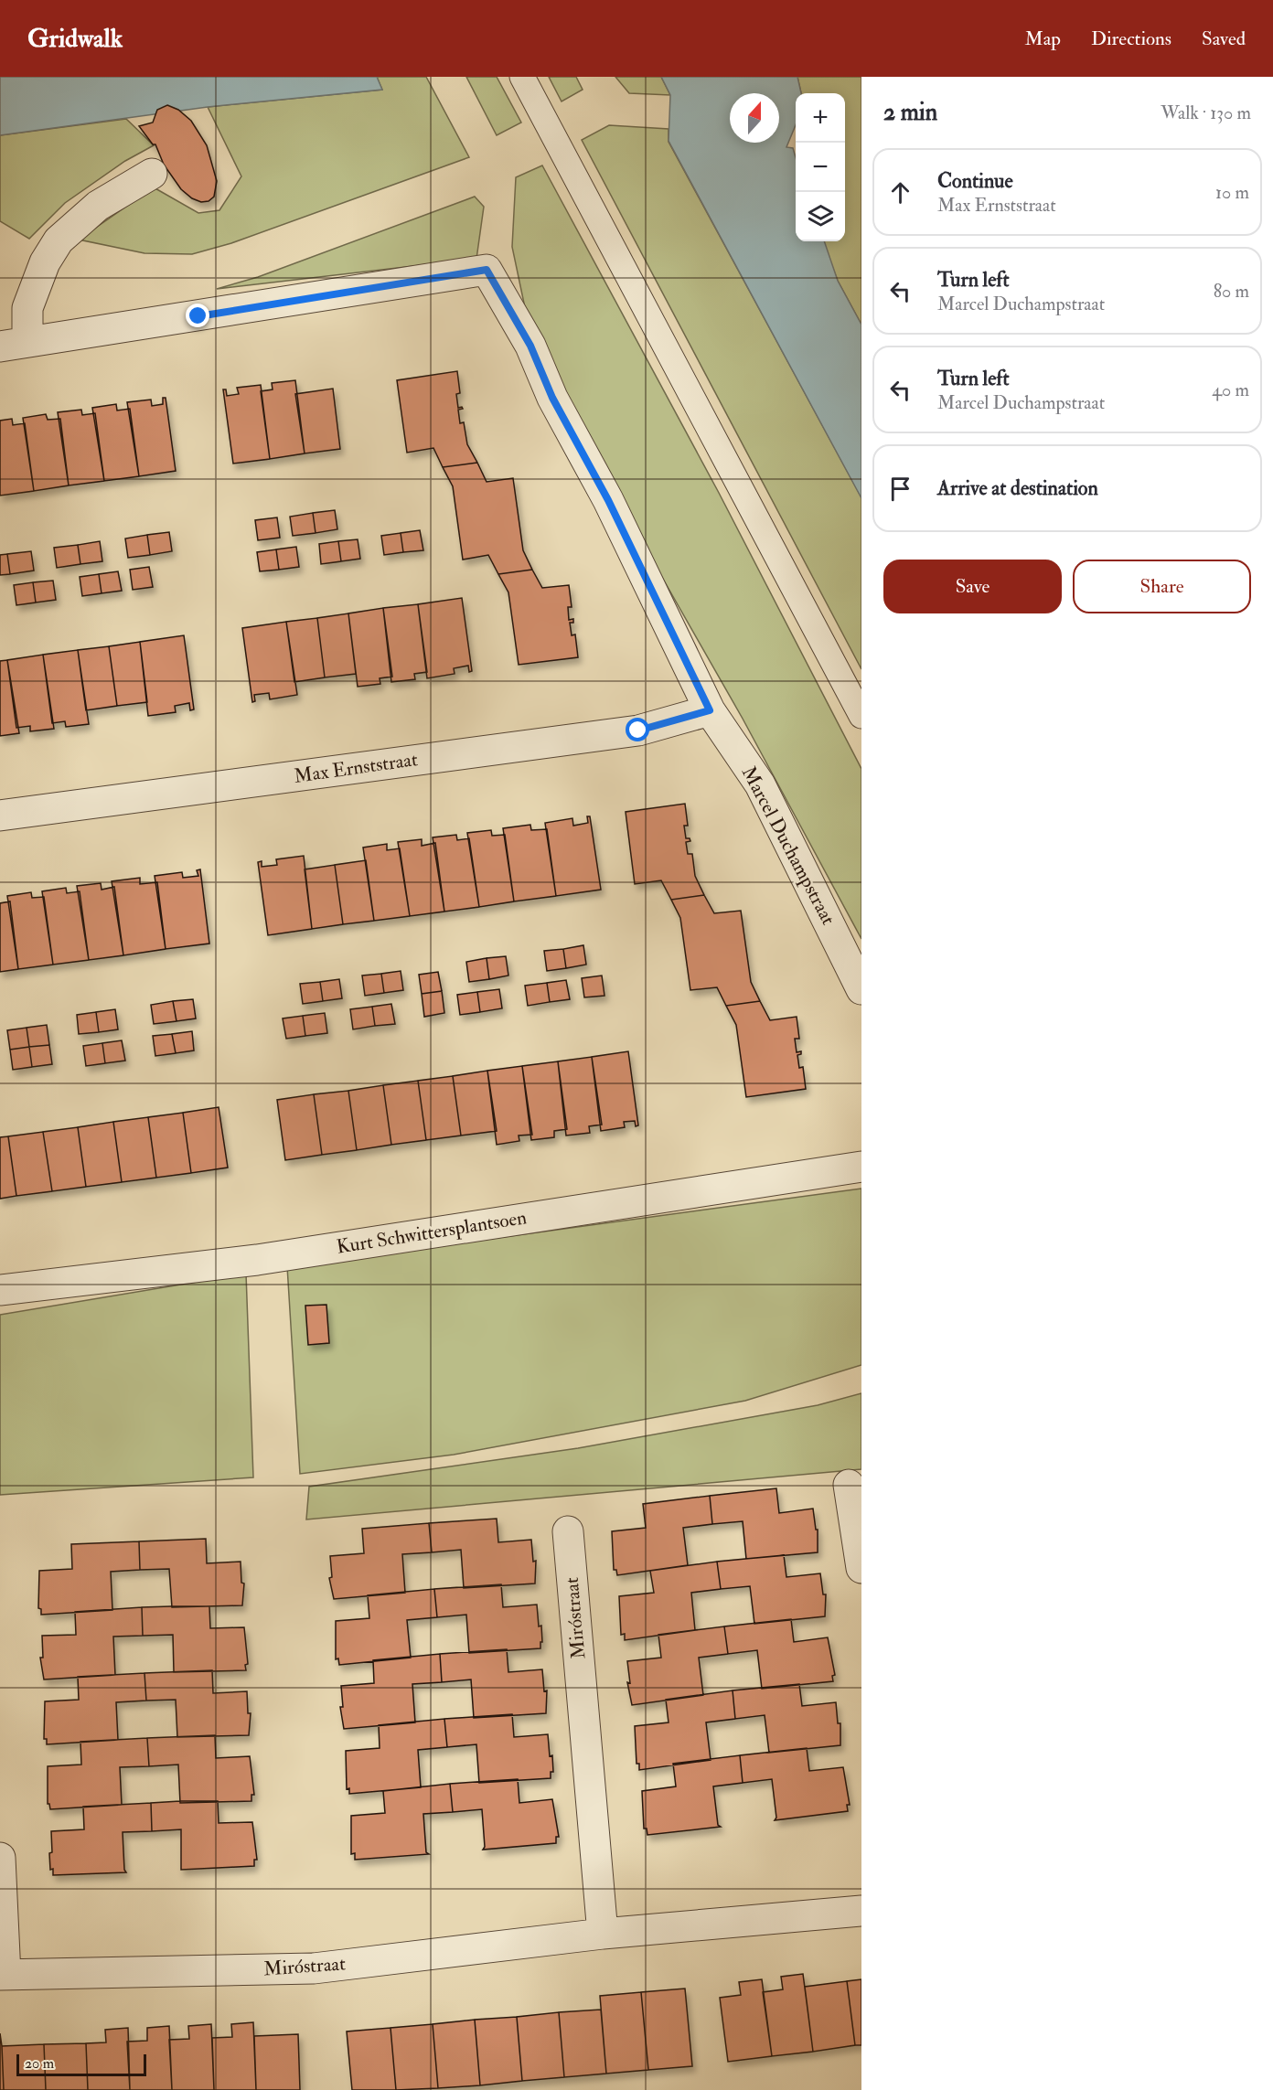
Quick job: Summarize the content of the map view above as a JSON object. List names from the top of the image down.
{
  "streets": {
    "street": [
      "Max Ernststraat",
      "Marcel Duchampstraat",
      "Kurt Schwittersplantsoen",
      "Miróstraat"
    ]
  },
  "crossings": [
    ["Max Ernststraat", "Marcel Duchampstraat"]
  ],
  "scale_bar": "20 m",
  "north": "top",
  "page": {
    "header": "Gridwalk",
    "nav": ["Map", "Directions", "Saved"],
    "heading": ["2 min", "Walk · 130 m"],
    "map_buttons": ["+", "−"],
    "list": [
      ["Continue", "Max Ernststraat", "10 m"],
      ["Turn left", "Marcel Duchampstraat", "80 m"],
      ["Turn left", "Marcel Duchampstraat", "40 m"],
      "Arrive at destination"
    ],
    "buttons": ["Save", "Share"],
    "scale": "20 m"
  }
}
